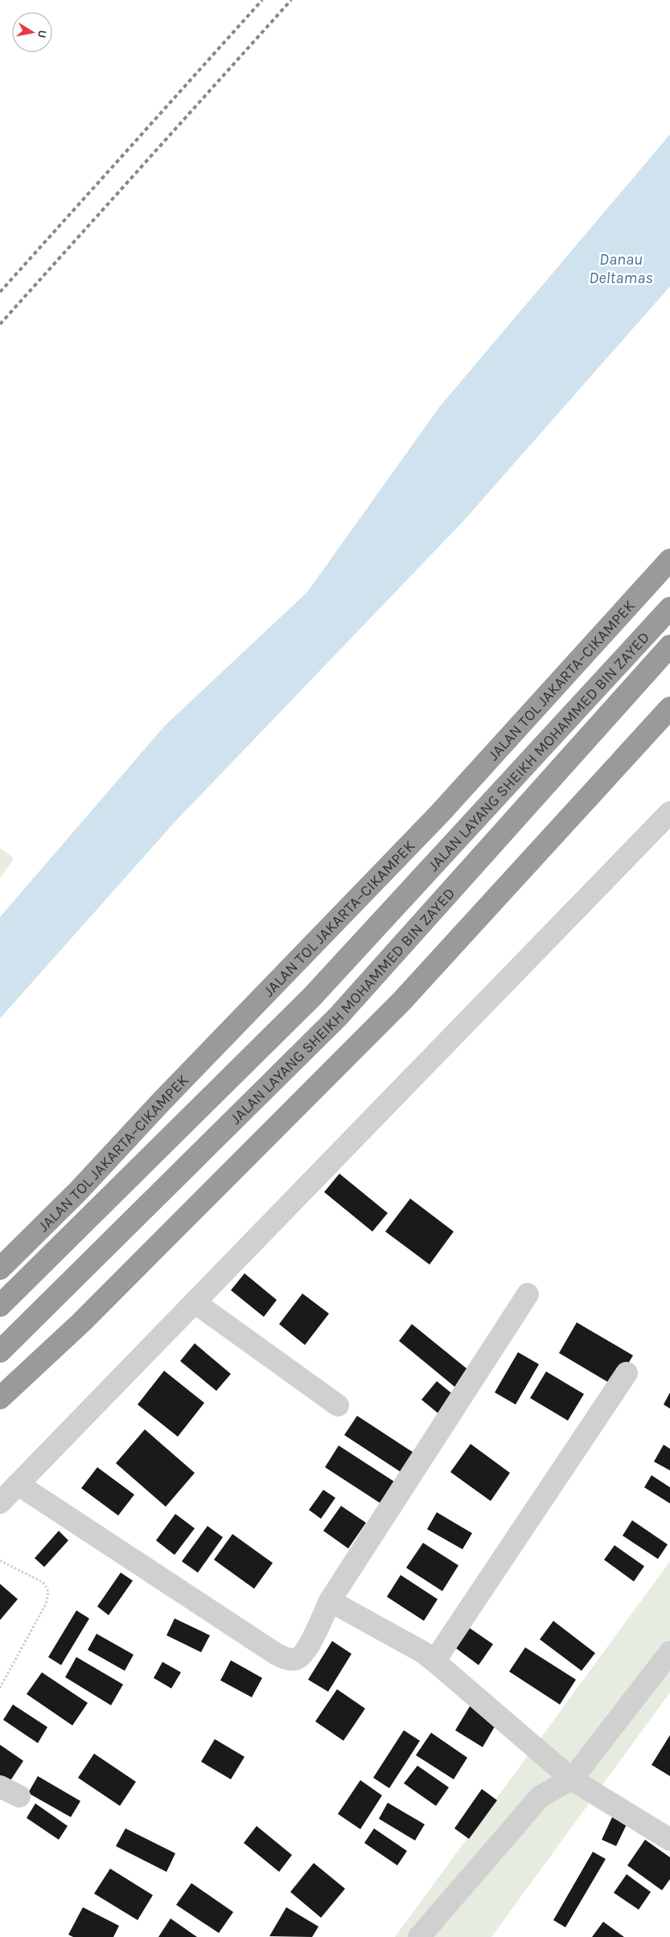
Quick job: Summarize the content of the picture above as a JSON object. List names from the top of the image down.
{
  "streets": {
    "highway": ["JALAN TOL JAKARTA–CIKAMPEK", "JALAN LAYANG SHEIKH MOHAMMED BIN ZAYED"]
  },
  "water": ["Danau Deltamas"],
  "north": "right"
}
